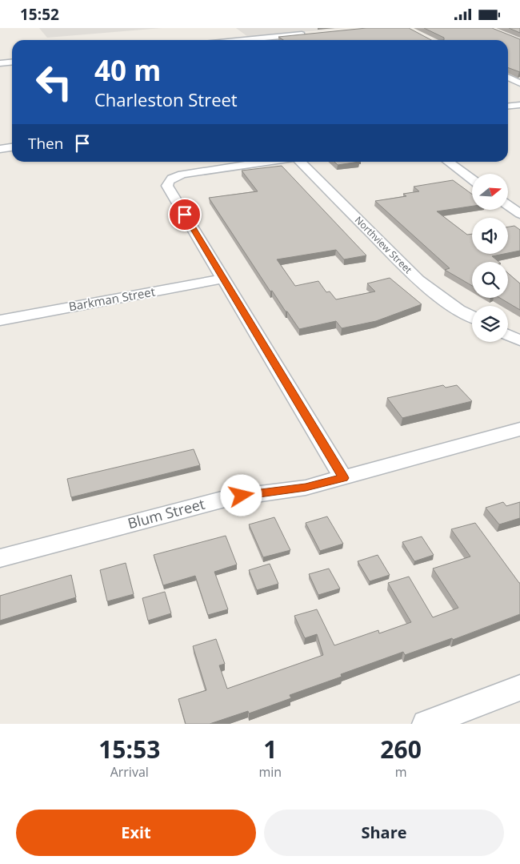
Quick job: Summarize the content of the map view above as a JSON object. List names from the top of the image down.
{
  "streets": {
    "street": ["Northview Street", "Barkman Street", "Blum Street"]
  },
  "north": "right",
  "page": {
    "status": "15:52",
    "turn": ["40 m", "Charleston Street"],
    "then": "Then",
    "eta": [
      "15:53",
      "Arrival",
      "1",
      "min",
      "260",
      "m"
    ],
    "buttons": ["Exit", "Share"]
  }
}
